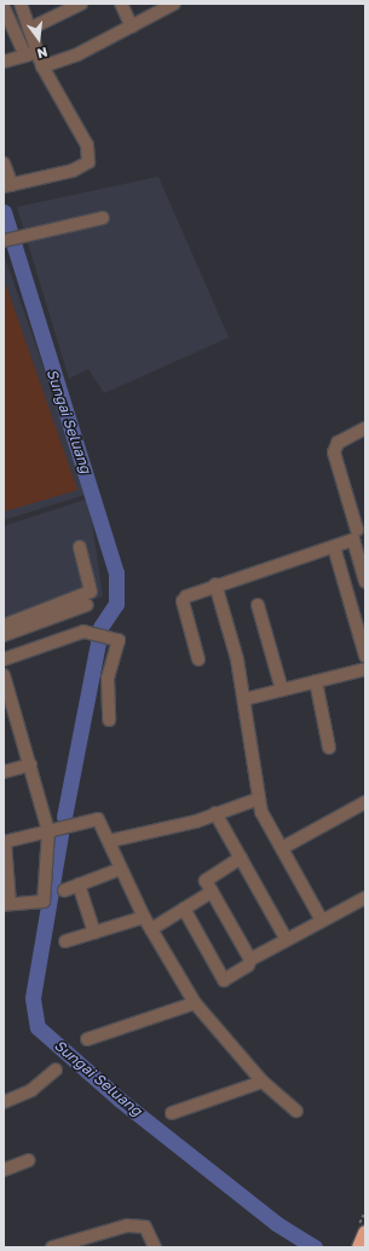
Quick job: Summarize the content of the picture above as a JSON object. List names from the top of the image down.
{
  "water": ["Sungai Seluang"],
  "north": "bottom"
}
